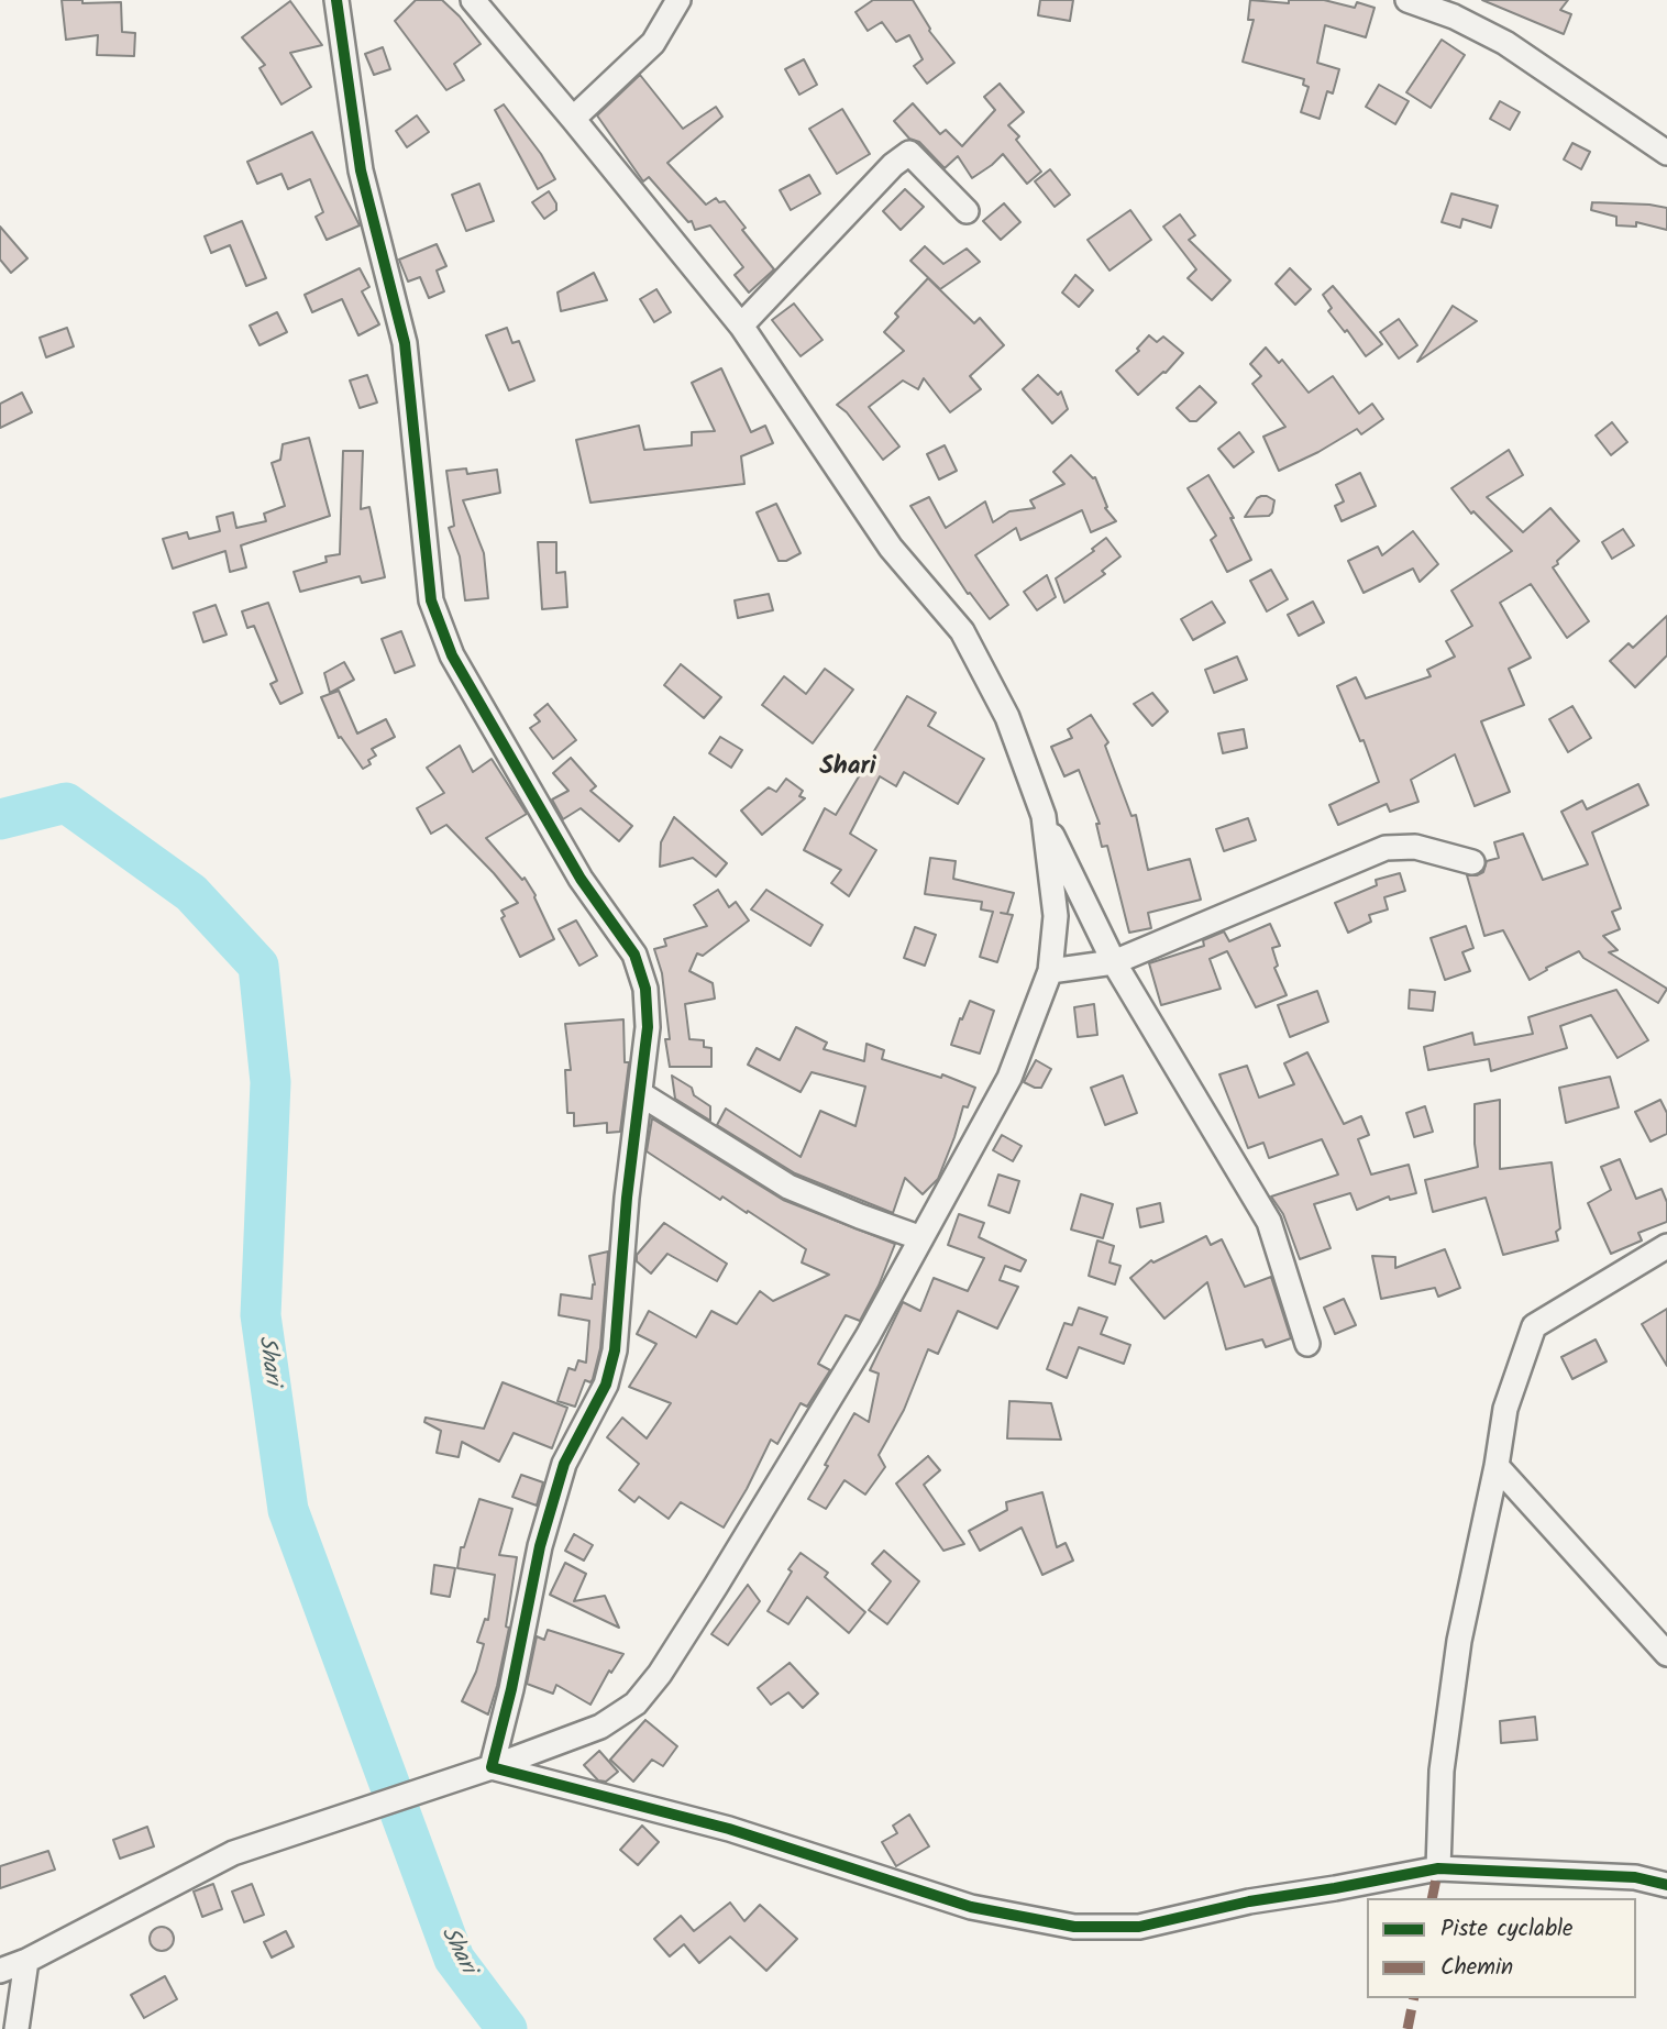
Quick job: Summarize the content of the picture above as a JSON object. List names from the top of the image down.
{
  "districts": ["Shari"],
  "water": ["Shari"],
  "legend": ["Piste cyclable", "Chemin"]
}
